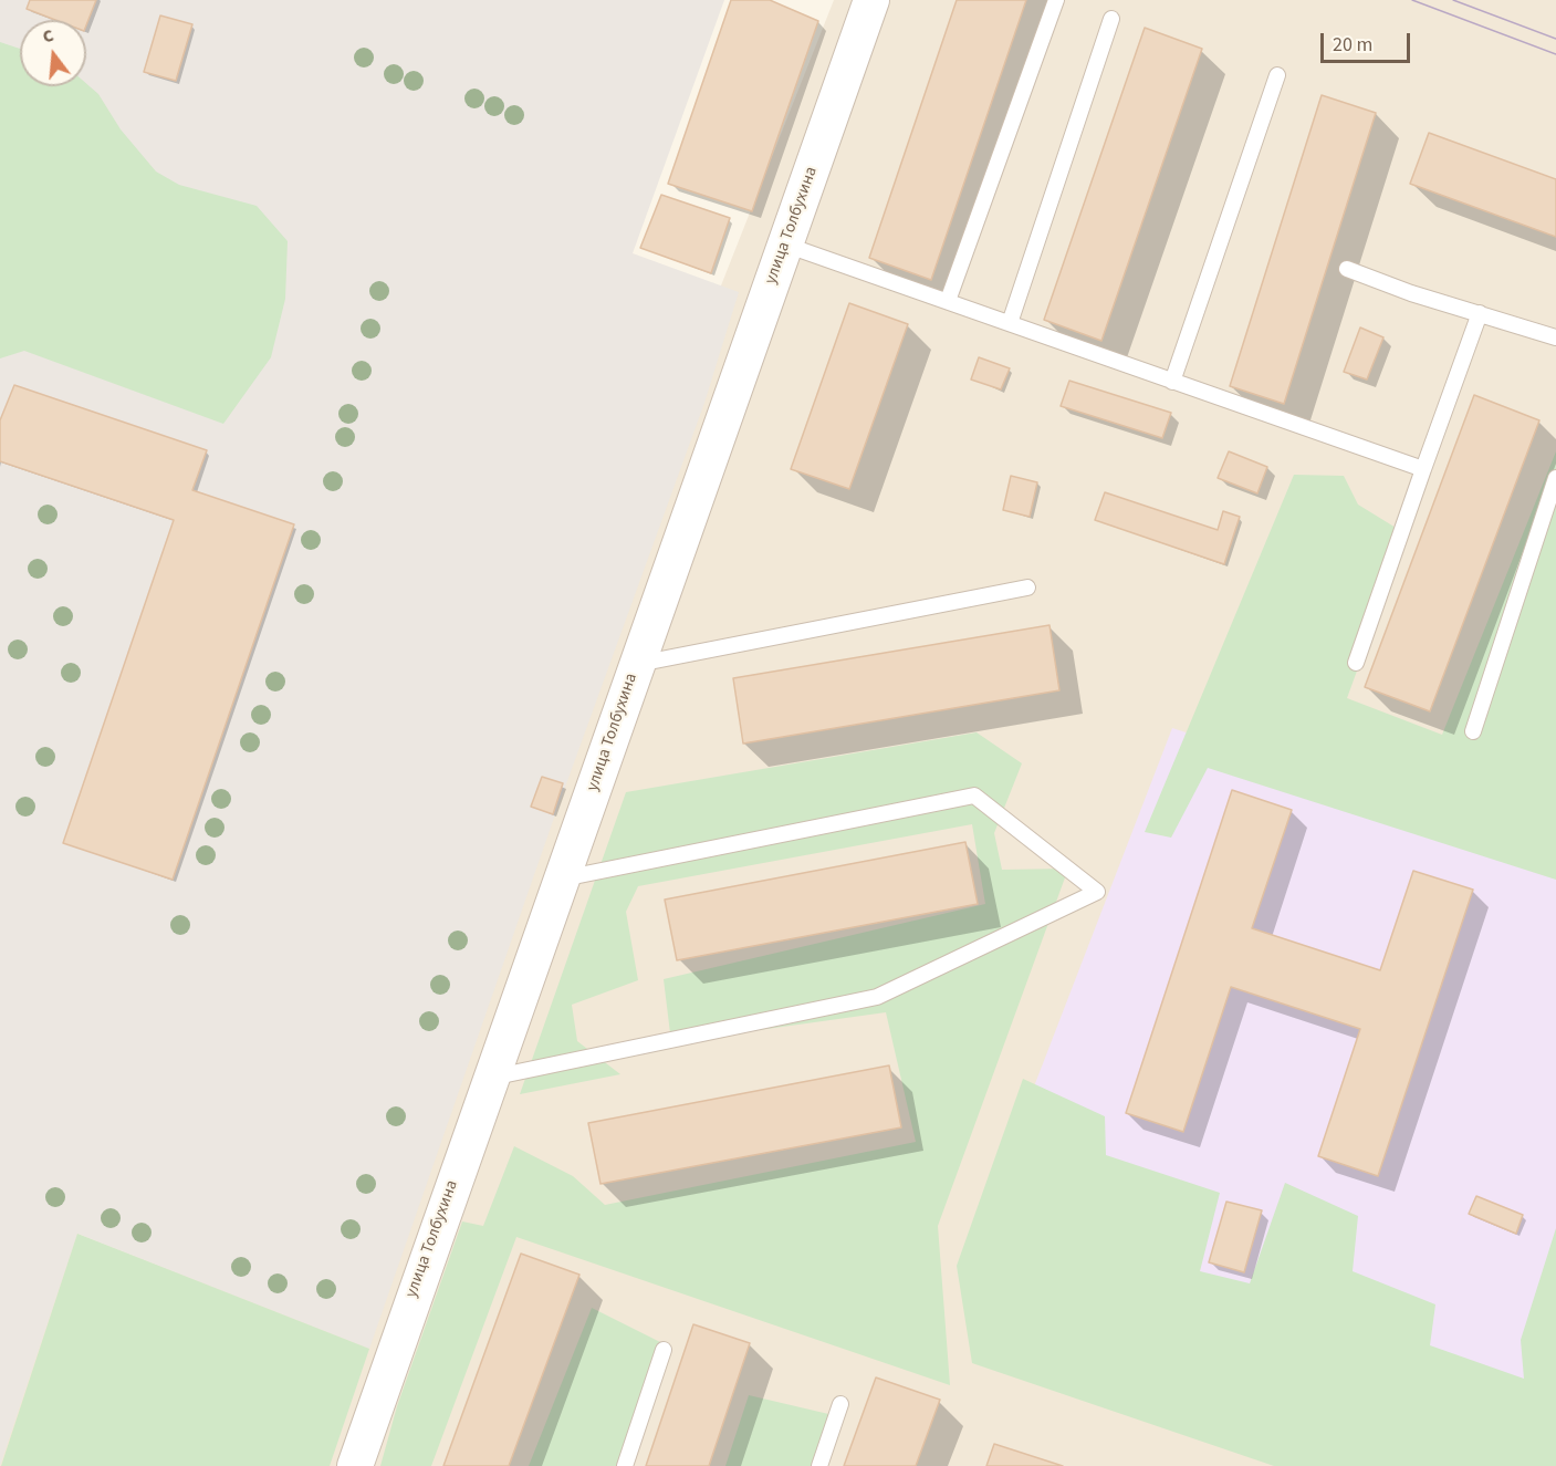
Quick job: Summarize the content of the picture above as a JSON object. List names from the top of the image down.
{
  "streets": {
    "street": ["улица Толбухина"]
  },
  "scale_bar": "20 m",
  "north": "top"
}
